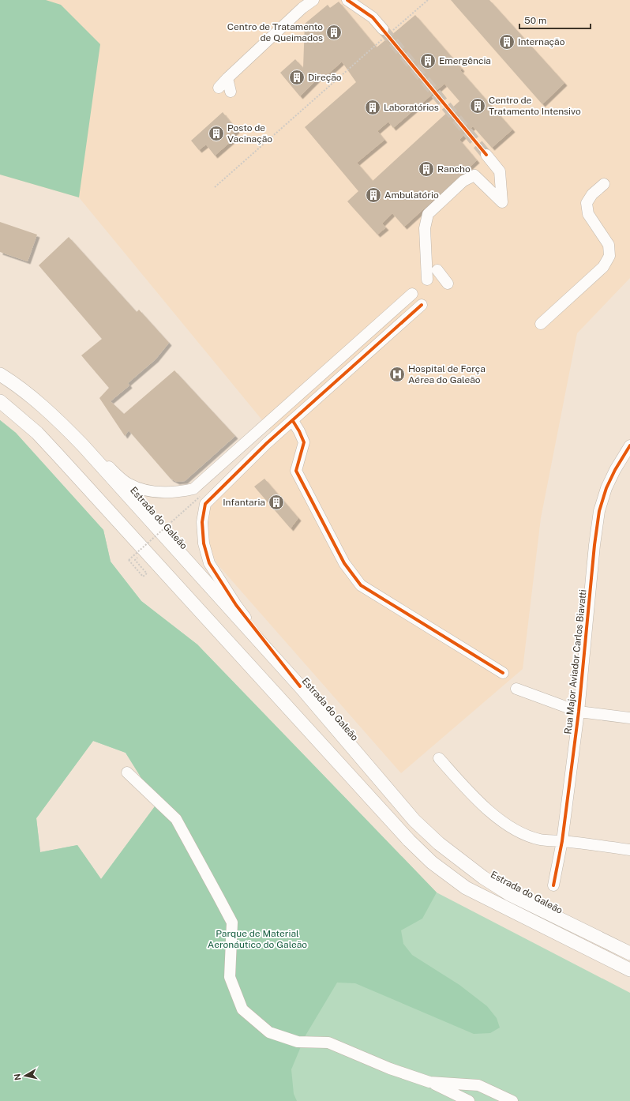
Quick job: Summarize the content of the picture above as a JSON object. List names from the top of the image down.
{
  "streets": {
    "main road": ["Estrada do Galeão"],
    "street": ["Rua Major Aviador Carlos Biavatti"]
  },
  "parks": ["Parque de Material Aeronáutico do Galeão"],
  "places": {
    "building": [
      "Centro de Tratamento de Queimados",
      "Internação",
      "Emergência",
      "Direção",
      "Centro de Tratamento Intensivo",
      "Laboratórios",
      "Posto de Vacinação",
      "Rancho",
      "Ambulatório",
      "Infantaria"
    ],
    "hospital": ["Hospital de Força Aérea do Galeão"]
  },
  "scale_bar": "50 m",
  "north": "left"
}
